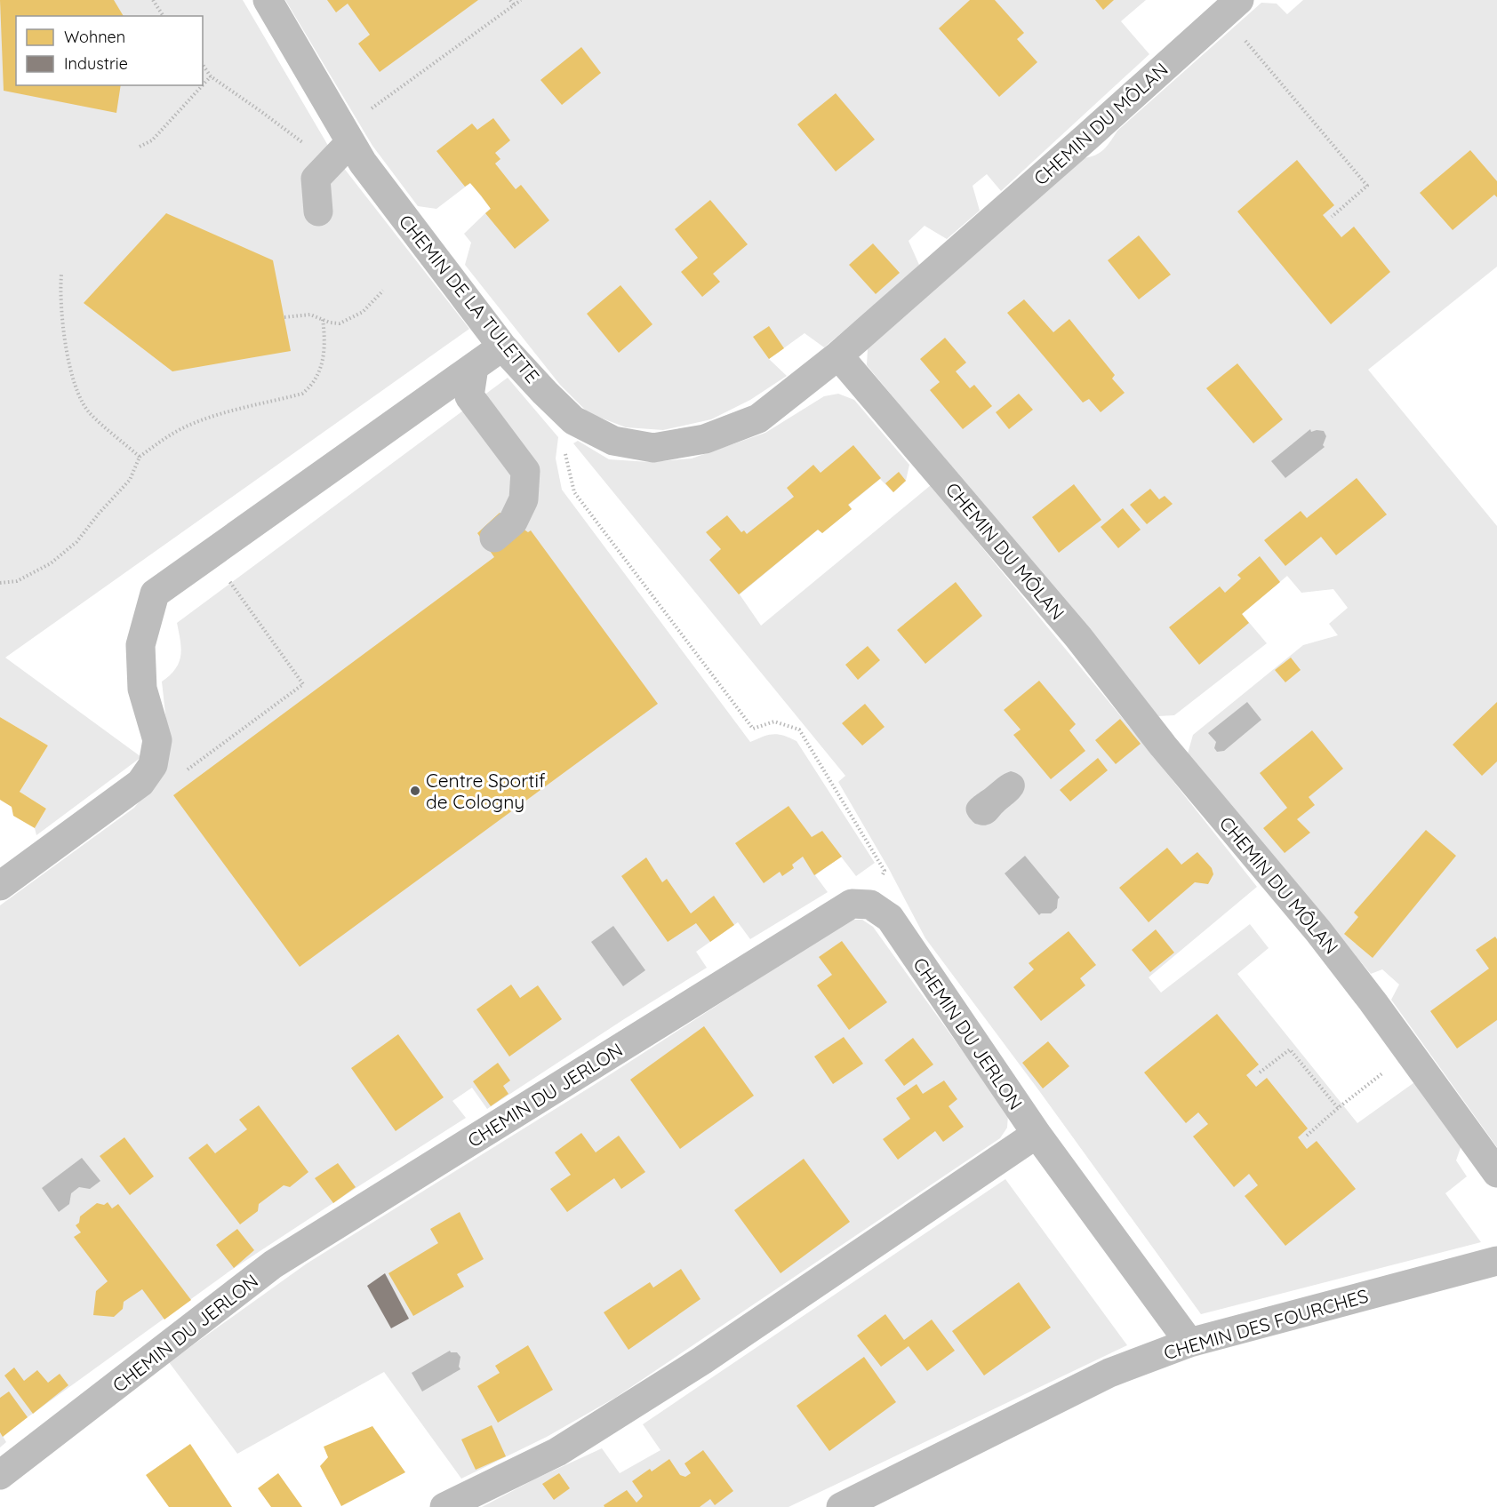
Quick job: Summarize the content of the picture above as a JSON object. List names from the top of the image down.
{
  "streets": {
    "street": [
      "CHEMIN DU MÔLAN",
      "CHEMIN DE LA TULETTE",
      "CHEMIN DU JERLON",
      "CHEMIN DES FOURCHES"
    ]
  },
  "crossings": [
    ["CHEMIN DU MÔLAN", "CHEMIN DE LA TULETTE"],
    ["CHEMIN DU JERLON", "CHEMIN DES FOURCHES"]
  ],
  "places": ["Centre Sportif de Cologny"],
  "legend": ["Wohnen", "Industrie"]
}
